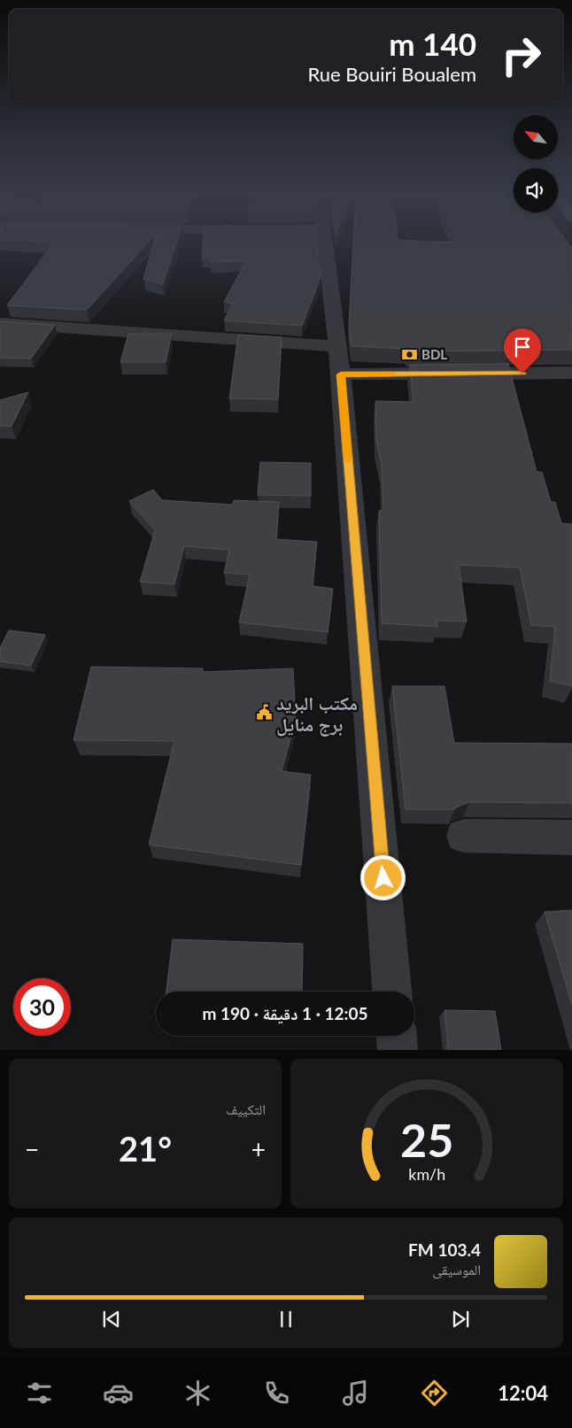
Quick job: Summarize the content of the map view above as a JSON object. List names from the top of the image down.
{
  "places": {
    "bank": ["BDL"],
    "public building": ["مكتب البريد برج منايل"]
  },
  "north": "top left",
  "page": {
    "turn": ["140 m", "Rue Bouiri Boualem"],
    "limit": "30",
    "trip": "12:05 · 1 دقيقة · 190 m",
    "tile": "التكييف",
    "heat": ["−", "21°", "+"],
    "song": ["103.4 FM", "الموسيقى"],
    "tabs": "12:04",
    "gauge": ["25", "km/h"]
  }
}
